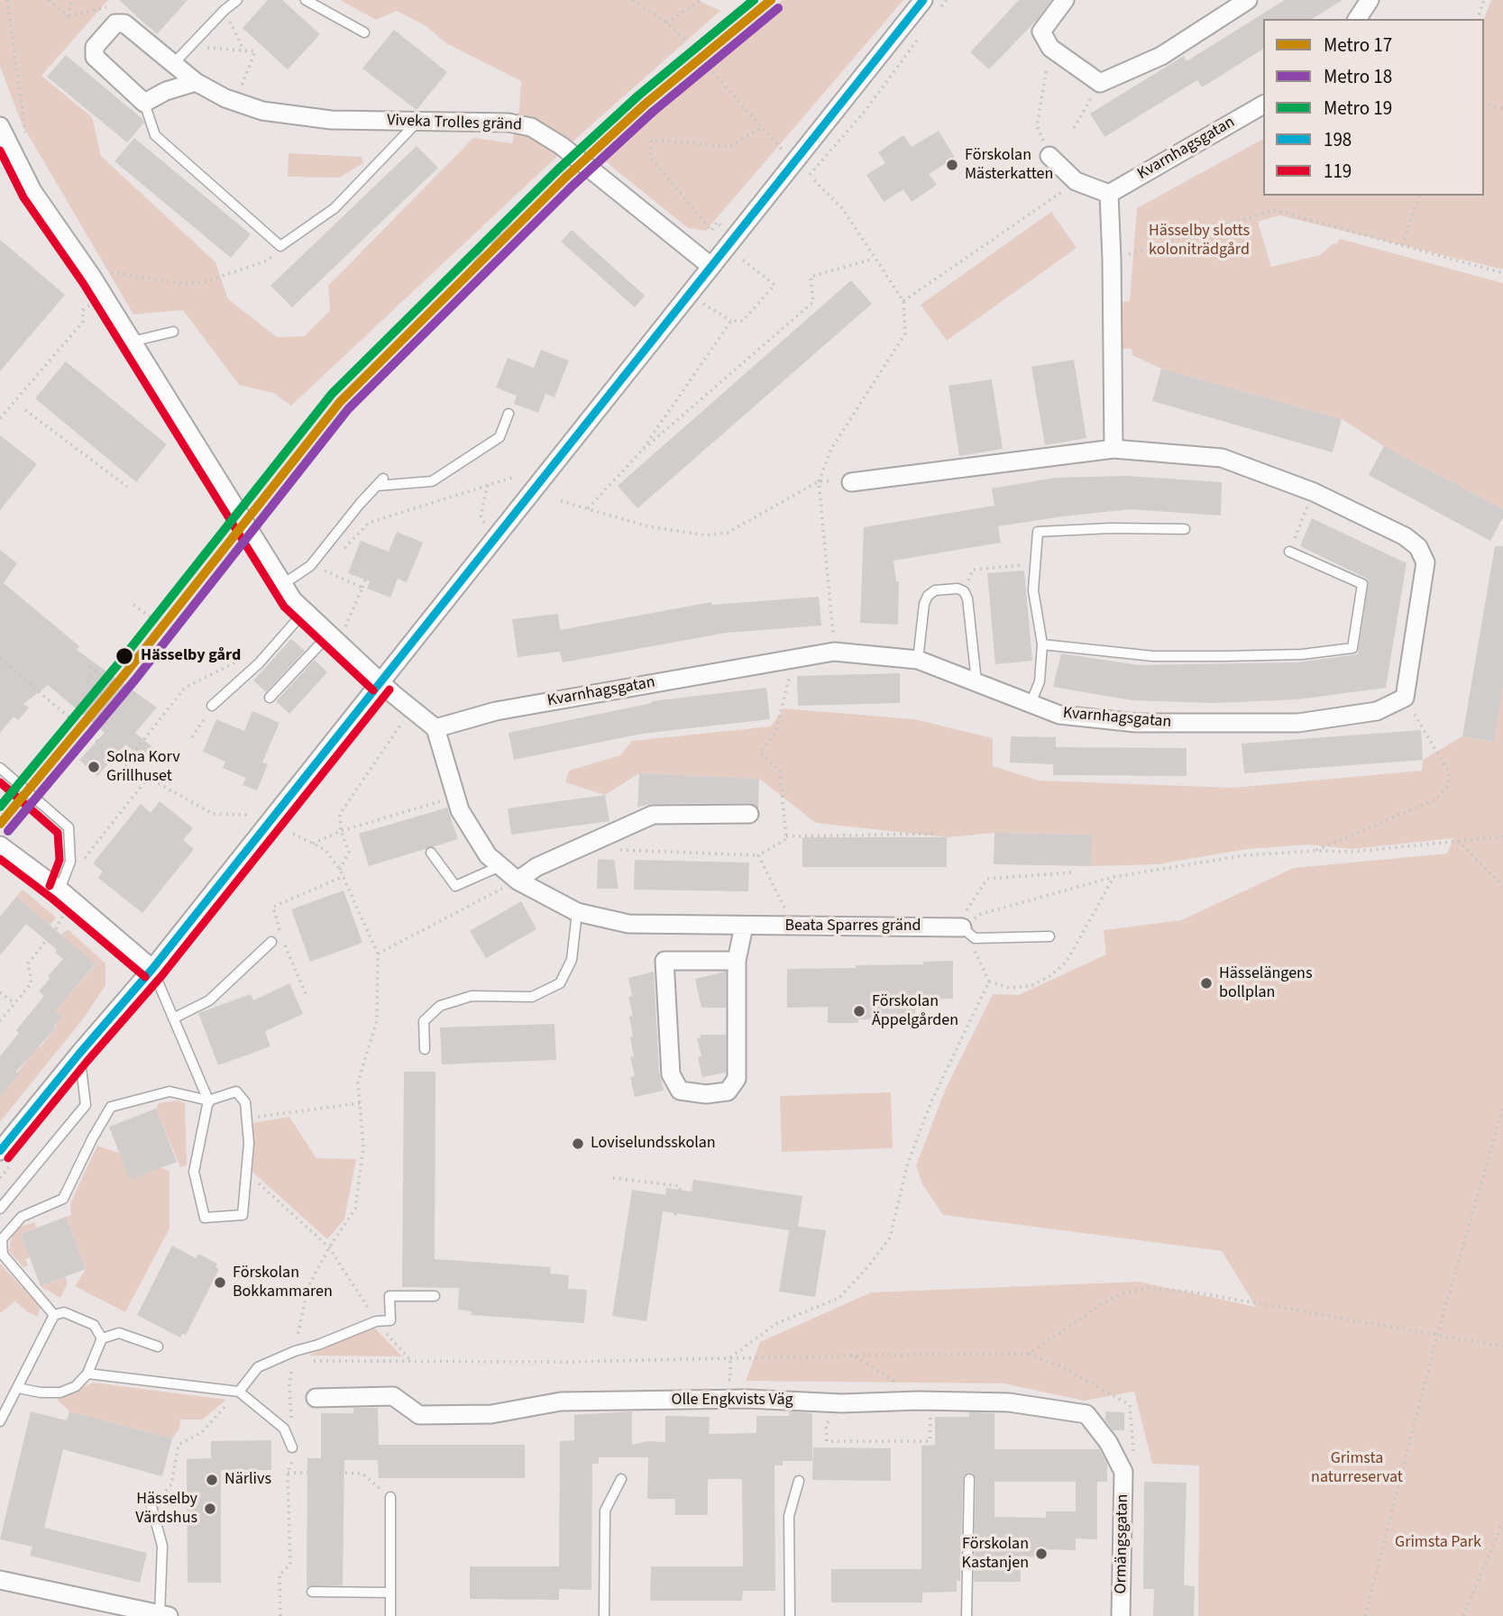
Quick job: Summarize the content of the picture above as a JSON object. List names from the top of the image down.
{
  "streets": {
    "street": [
      "Viveka Trolles gränd",
      "Kvarnhagsgatan",
      "Beata Sparres gränd",
      "Olle Engkvists Väg",
      "Ormängsgatan"
    ]
  },
  "crossings": [
    ["Kvarnhagsgatan", "Beata Sparres gränd"],
    ["Olle Engkvists Väg", "Ormängsgatan"]
  ],
  "parks": ["Hässelby slotts koloniträdgård", "Grimsta naturreservat", "Grimsta Park"],
  "places": [
    "Förskolan Mästerkatten",
    "Hässelby gård",
    "Solna Korv Grillhuset",
    "Hässelängens bollplan",
    "Förskolan Äppelgården",
    "Loviselundsskolan",
    "Förskolan Bokkammaren",
    "Närlivs",
    "Hässelby Värdshus",
    "Förskolan Kastanjen"
  ],
  "lines": [
    "metro line 17",
    "metro line 19",
    "transit line 198",
    "metro line 18",
    "transit line 119"
  ],
  "legend": [
    "Metro 17",
    "Metro 18",
    "Metro 19",
    "198",
    "119"
  ]
}
